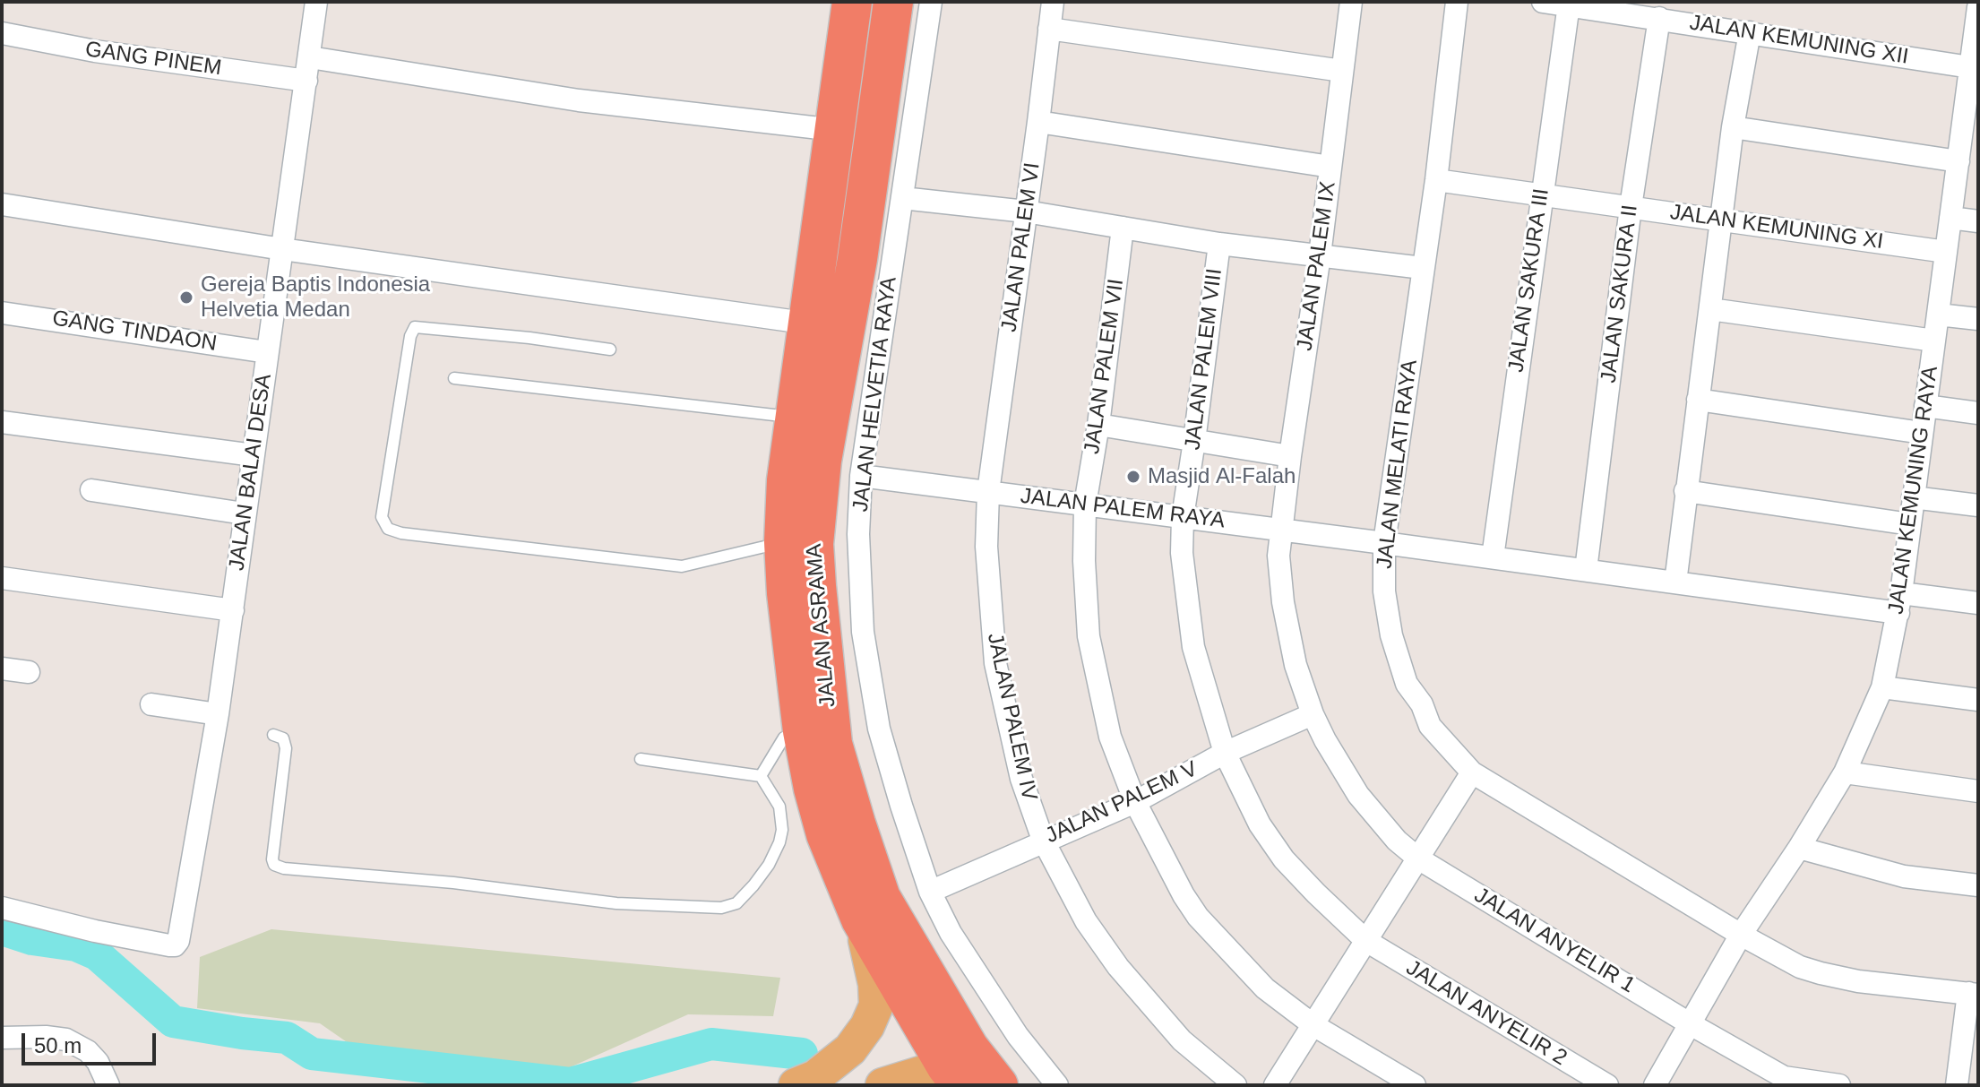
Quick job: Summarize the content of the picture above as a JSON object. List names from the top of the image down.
{
  "streets": {
    "highway": ["JALAN ASRAMA"],
    "street": [
      "JALAN KEMUNING XII",
      "GANG PINEM",
      "JALAN KEMUNING XI",
      "JALAN PALEM VI",
      "JALAN PALEM IX",
      "JALAN SAKURA III",
      "JALAN SAKURA II",
      "GANG TINDAON",
      "JALAN PALEM VIII",
      "JALAN PALEM VII",
      "JALAN HELVETIA RAYA",
      "JALAN MELATI RAYA",
      "JALAN BALAI DESA",
      "JALAN KEMUNING RAYA",
      "JALAN PALEM RAYA",
      "JALAN PALEM IV",
      "JALAN PALEM V",
      "JALAN ANYELIR 1",
      "JALAN ANYELIR 2"
    ]
  },
  "crossings": [
    ["JALAN KEMUNING XII", "JALAN SAKURA III"],
    ["JALAN KEMUNING XII", "JALAN SAKURA II"],
    ["JALAN KEMUNING XII", "JALAN KEMUNING RAYA"],
    ["GANG PINEM", "JALAN BALAI DESA"],
    ["JALAN KEMUNING XI", "JALAN SAKURA III"],
    ["JALAN KEMUNING XI", "JALAN SAKURA II"],
    ["JALAN KEMUNING XI", "JALAN MELATI RAYA"],
    ["JALAN KEMUNING XI", "JALAN KEMUNING RAYA"],
    ["JALAN PALEM VI", "JALAN PALEM RAYA"],
    ["JALAN PALEM VI", "JALAN PALEM IV"],
    ["JALAN PALEM IX", "JALAN PALEM RAYA"],
    ["JALAN PALEM IX", "JALAN PALEM V"],
    ["JALAN PALEM IX", "JALAN ANYELIR 1"],
    ["JALAN SAKURA III", "JALAN PALEM RAYA"],
    ["JALAN SAKURA II", "JALAN PALEM RAYA"],
    ["GANG TINDAON", "JALAN BALAI DESA"],
    ["JALAN PALEM VIII", "JALAN PALEM RAYA"],
    ["JALAN PALEM VIII", "JALAN PALEM V"],
    ["JALAN PALEM VIII", "JALAN ANYELIR 2"],
    ["JALAN PALEM VII", "JALAN PALEM RAYA"],
    ["JALAN PALEM VII", "JALAN PALEM V"],
    ["JALAN HELVETIA RAYA", "JALAN PALEM RAYA"],
    ["JALAN HELVETIA RAYA", "JALAN PALEM V"],
    ["JALAN MELATI RAYA", "JALAN KEMUNING RAYA"],
    ["JALAN MELATI RAYA", "JALAN PALEM RAYA"],
    ["JALAN KEMUNING RAYA", "JALAN PALEM RAYA"],
    ["JALAN KEMUNING RAYA", "JALAN ANYELIR 1"],
    ["JALAN PALEM RAYA", "JALAN PALEM IV"],
    ["JALAN PALEM IV", "JALAN PALEM V"],
    ["JALAN PALEM V", "JALAN ANYELIR 1"],
    ["JALAN PALEM V", "JALAN ANYELIR 2"]
  ],
  "places": ["Gereja Baptis Indonesia Helvetia Medan", "Masjid Al-Falah"],
  "scale_bar": "50 m"
}
